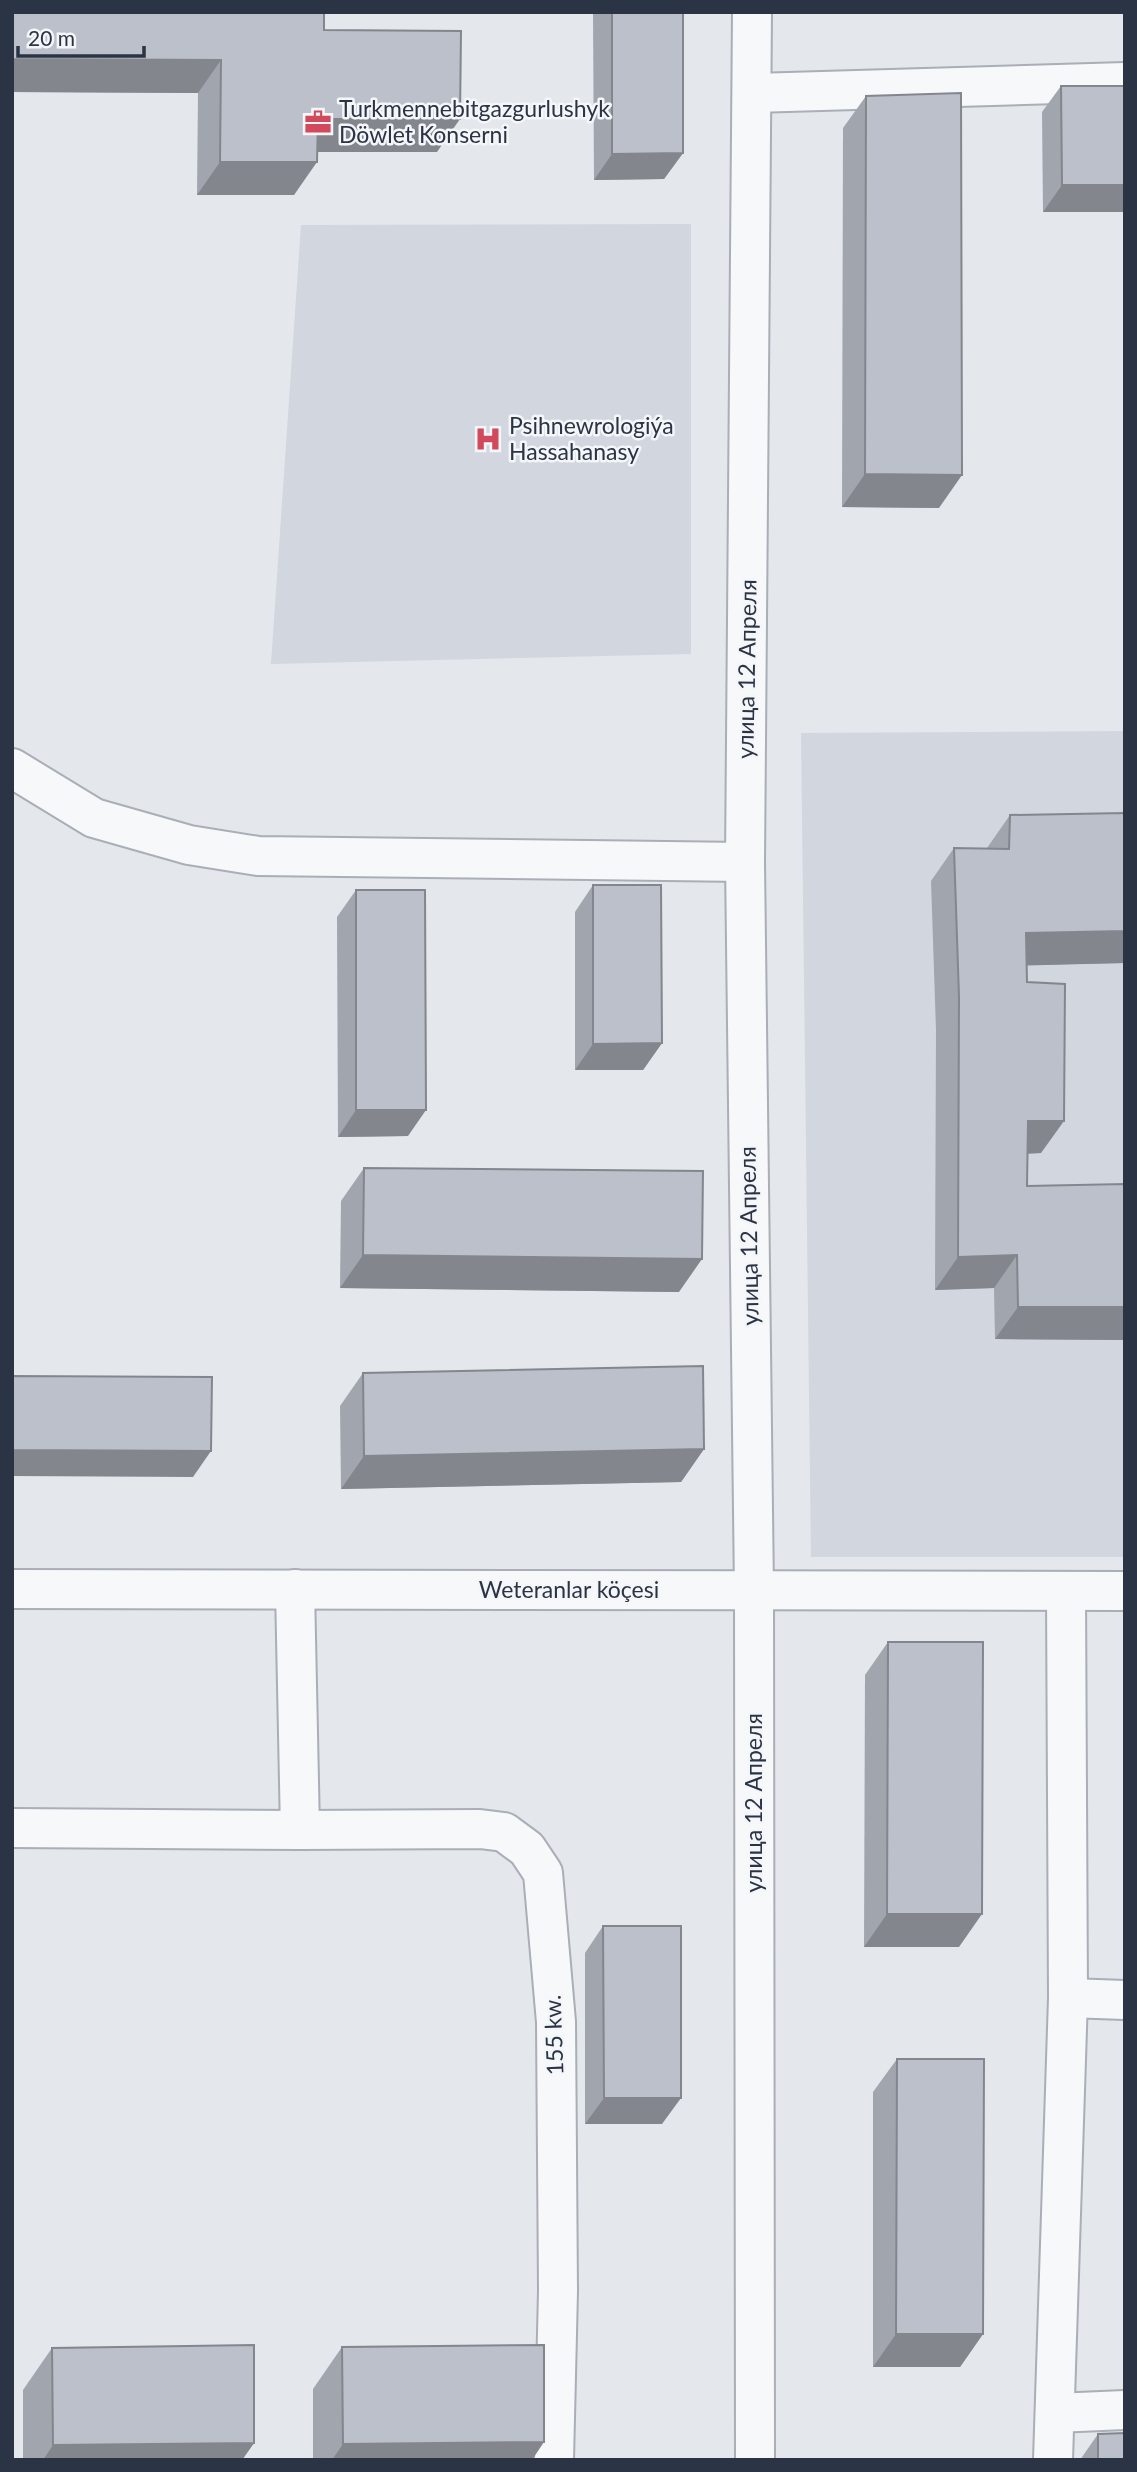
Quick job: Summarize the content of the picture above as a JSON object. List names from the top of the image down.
{
  "streets": {
    "street": ["улица 12 Апреля", "Weteranlar köçesi", "155 kw."]
  },
  "crossings": [
    ["улица 12 Апреля", "Weteranlar köçesi"]
  ],
  "places": {
    "office": ["Turkmennebitgazgurlushyk Döwlet Konserni"],
    "hospital": ["Psihnewrologiýa Hassahanasy"]
  },
  "scale_bar": "20 m"
}
